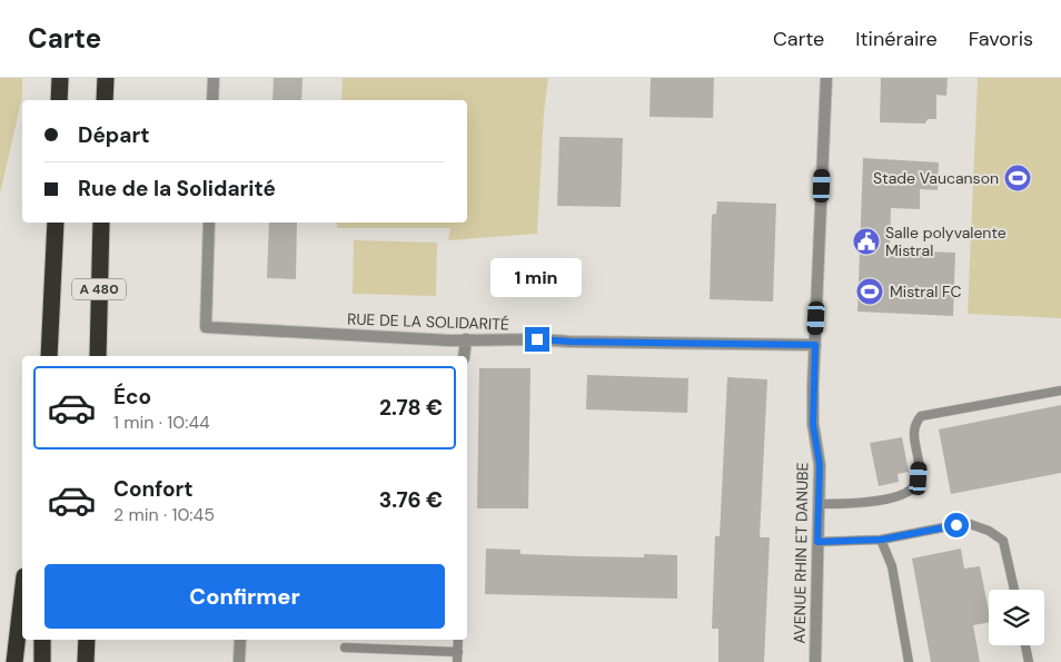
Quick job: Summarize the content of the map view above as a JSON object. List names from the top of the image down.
{
  "streets": {
    "highway": ["A 480"],
    "street": ["RUE DE LA SOLIDARITÉ", "AVENUE RHIN ET DANUBE"]
  },
  "crossings": [
    ["RUE DE LA SOLIDARITÉ", "AVENUE RHIN ET DANUBE"]
  ],
  "places": {
    "sports": ["Stade Vaucanson", "Mistral FC"],
    "public building": ["Salle polyvalente Mistral"]
  },
  "page": {
    "header": "Carte",
    "nav": ["Carte", "Itinéraire", "Favoris"],
    "banner": ["Départ", "Rue de la Solidarité"],
    "bubble": "1 min",
    "list": [
      {
        "name": "Éco",
        "note": "1 min · 10:44",
        "value": "2.78 €"
      },
      {
        "name": "Confort",
        "note": "2 min · 10:45",
        "value": "3.76 €"
      }
    ],
    "buttons": "Confirmer"
  }
}
